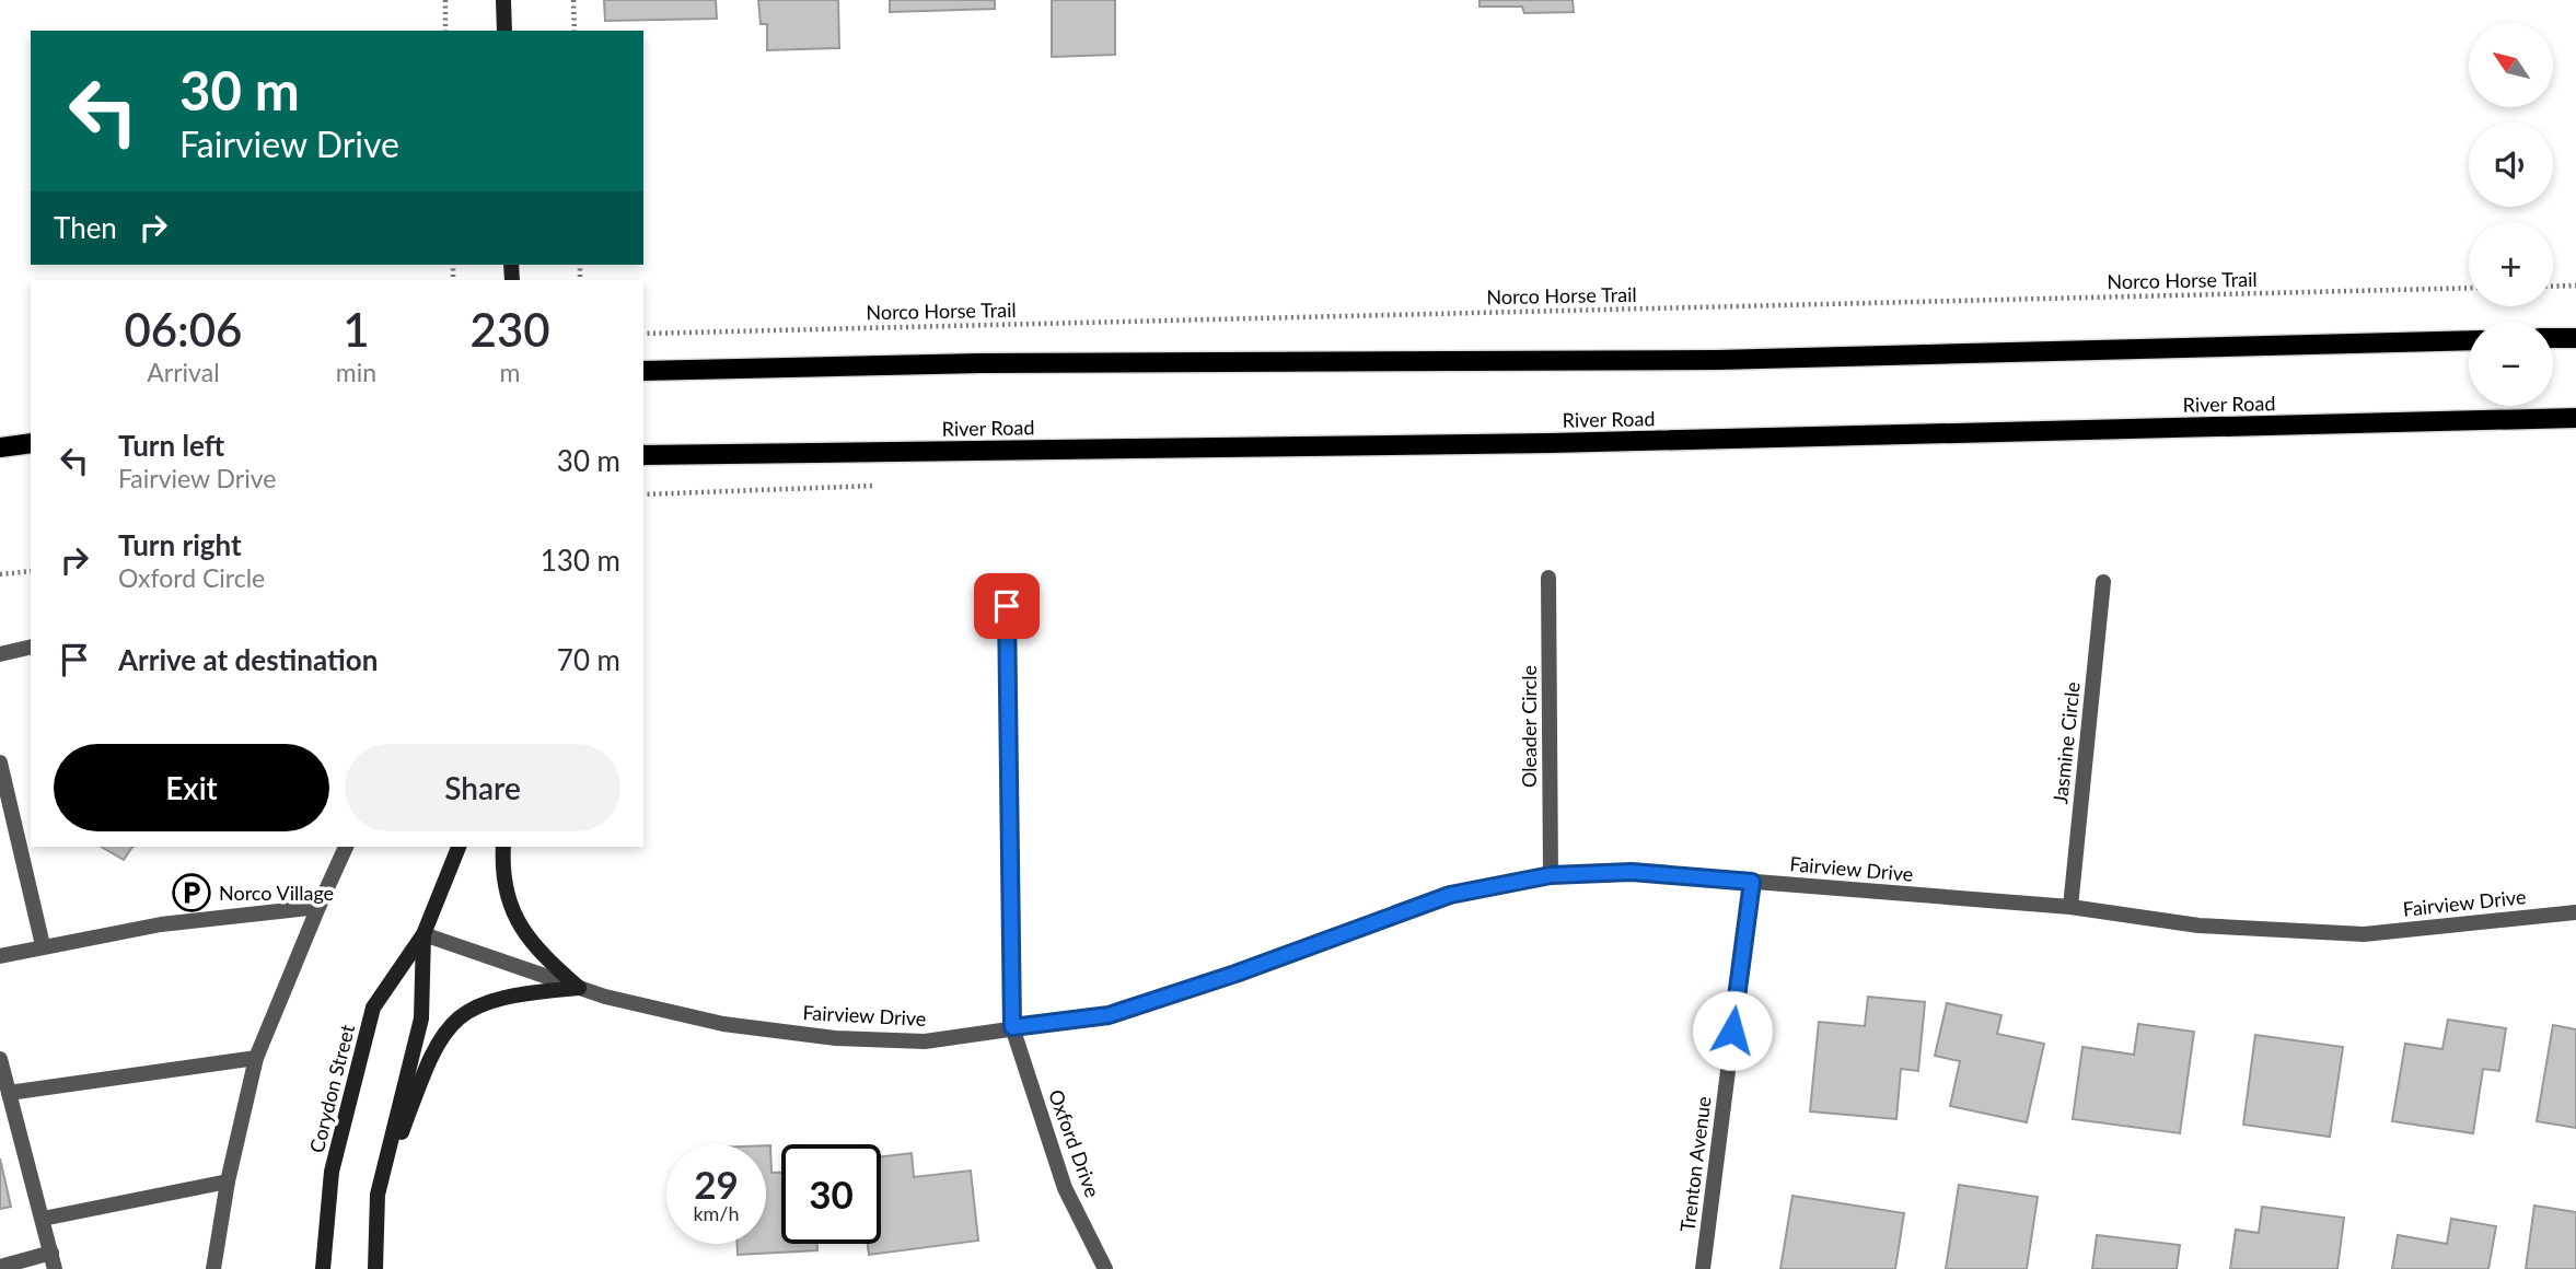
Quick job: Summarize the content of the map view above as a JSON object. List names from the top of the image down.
{
  "streets": {
    "main road": ["River Road", "Corydon Street"],
    "street": [
      "Oleader Circle",
      "Jasmine Circle",
      "Fairview Drive",
      "Oxford Drive",
      "Trenton Avenue"
    ],
    "path": ["Norco Horse Trail"]
  },
  "crossings": [
    ["Oleader Circle", "Fairview Drive"],
    ["Jasmine Circle", "Fairview Drive"],
    ["Fairview Drive", "Corydon Street"],
    ["Fairview Drive", "Oxford Drive"],
    ["Fairview Drive", "Trenton Avenue"]
  ],
  "places": {
    "parking": ["Norco Village"]
  },
  "north": "top left",
  "page": {
    "map_buttons": ["+", "−"],
    "turn": ["30 m", "Fairview Drive"],
    "then": "Then",
    "eta": [
      "06:06",
      "Arrival",
      "1",
      "min",
      "230",
      "m"
    ],
    "list": [
      {
        "name": "Turn left",
        "note": "Fairview Drive",
        "value": "30 m"
      },
      {
        "name": "Turn right",
        "note": "Oxford Circle",
        "value": "130 m"
      },
      {
        "name": "Arrive at destination",
        "value": "70 m"
      }
    ],
    "buttons": ["Exit", "Share"],
    "speed": "29 km/h",
    "limit": "30"
  }
}
